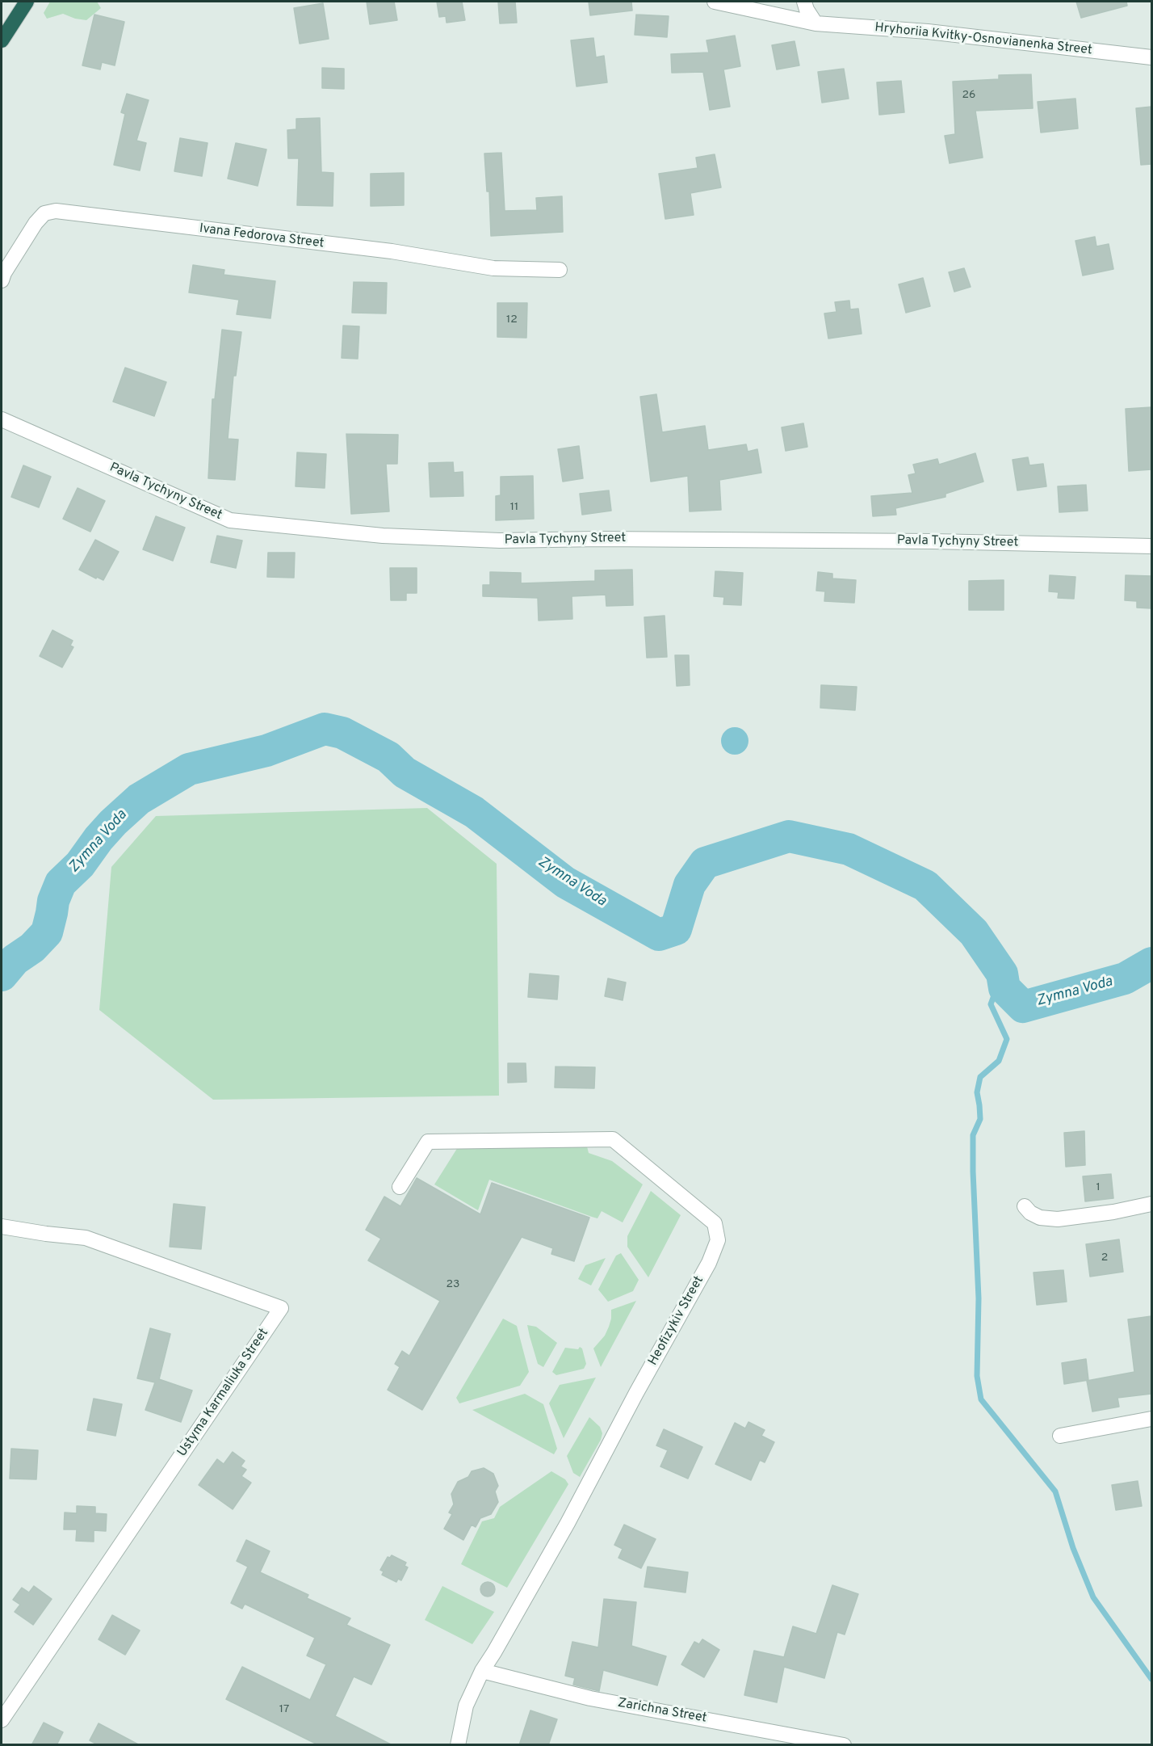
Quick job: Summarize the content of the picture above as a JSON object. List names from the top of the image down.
{
  "streets": {
    "street": [
      "Hryhoriia Kvitky-Osnovianenka Street",
      "Ivana Fedorova Street",
      "Pavla Tychyny Street",
      "Heofizykiv Street",
      "Ustyma Karmaliuka Street",
      "Zarichna Street"
    ]
  },
  "crossings": [
    ["Heofizykiv Street", "Zarichna Street"]
  ],
  "water": ["Zymna Voda"],
  "house_numbers": [
    "26",
    "12",
    "11",
    "1",
    "2",
    "23",
    "17"
  ]
}
